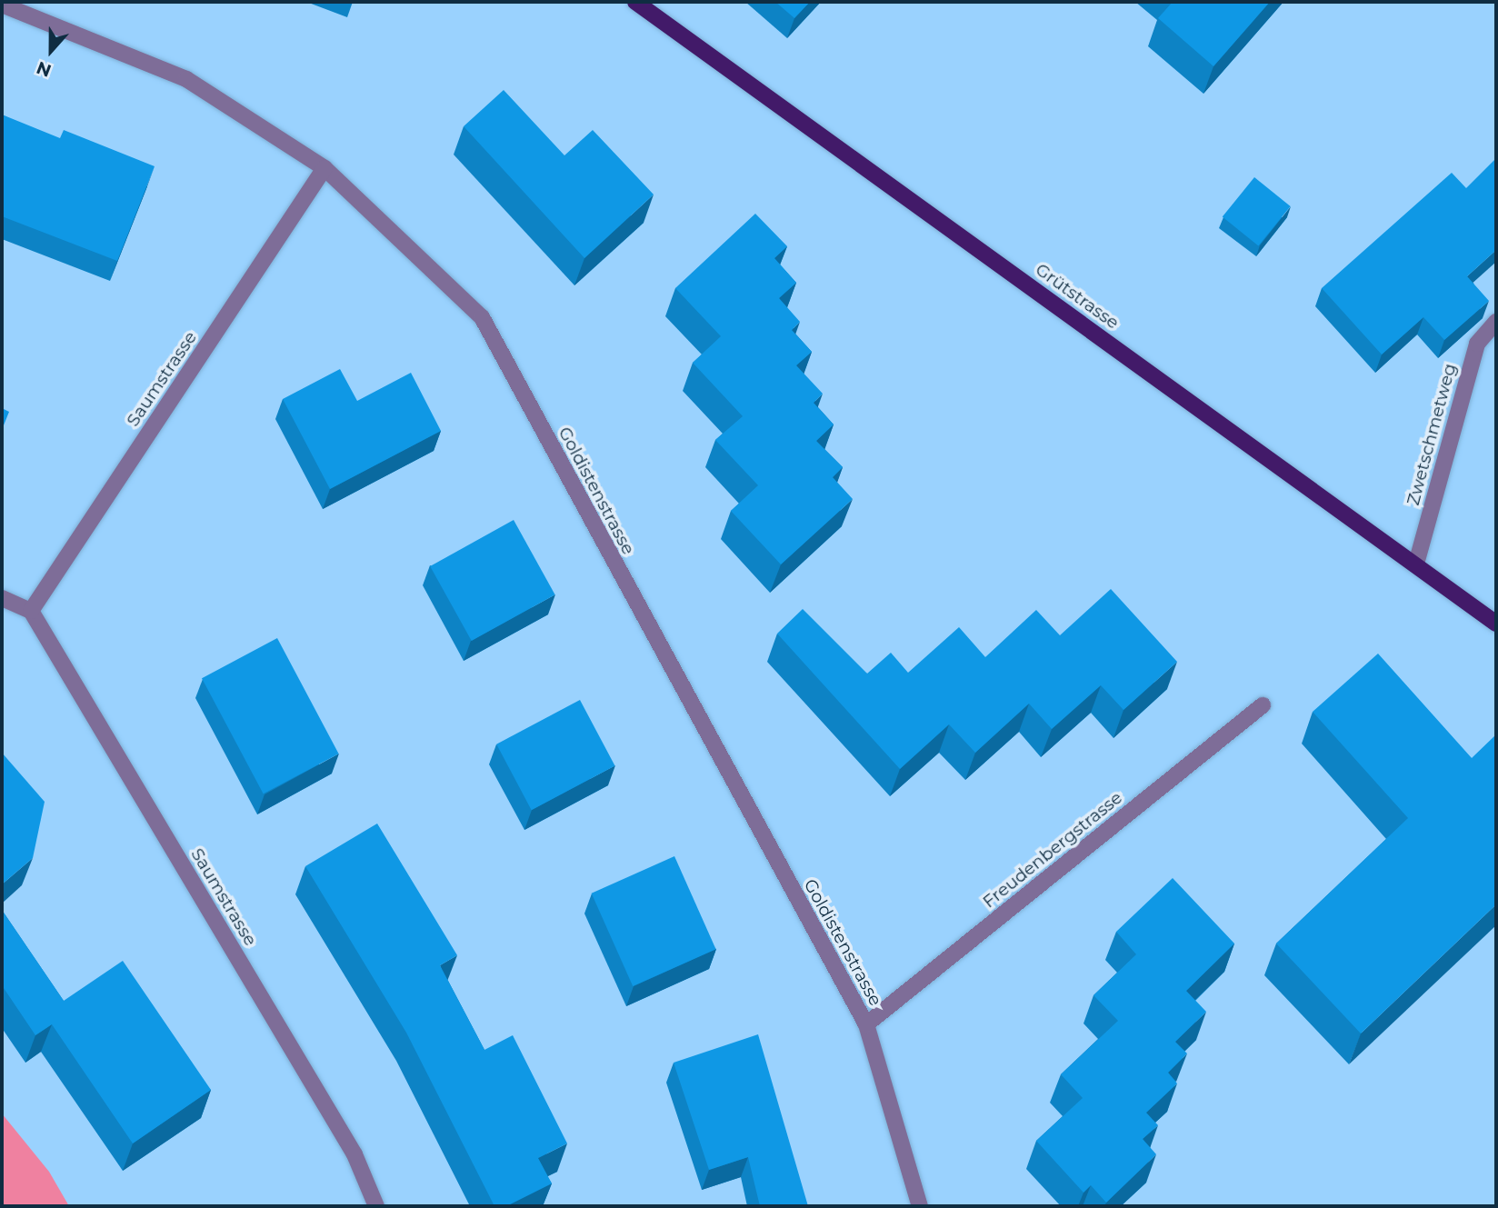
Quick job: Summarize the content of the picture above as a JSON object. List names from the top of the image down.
{
  "streets": {
    "main road": ["Grütstrasse"],
    "street": [
      "Saumstrasse",
      "Zwetschmetweg",
      "Goldistenstrasse",
      "Freudenbergstrasse"
    ]
  },
  "crossings": [
    ["Grütstrasse", "Zwetschmetweg"],
    ["Saumstrasse", "Goldistenstrasse"],
    ["Goldistenstrasse", "Freudenbergstrasse"]
  ],
  "north": "bottom"
}
